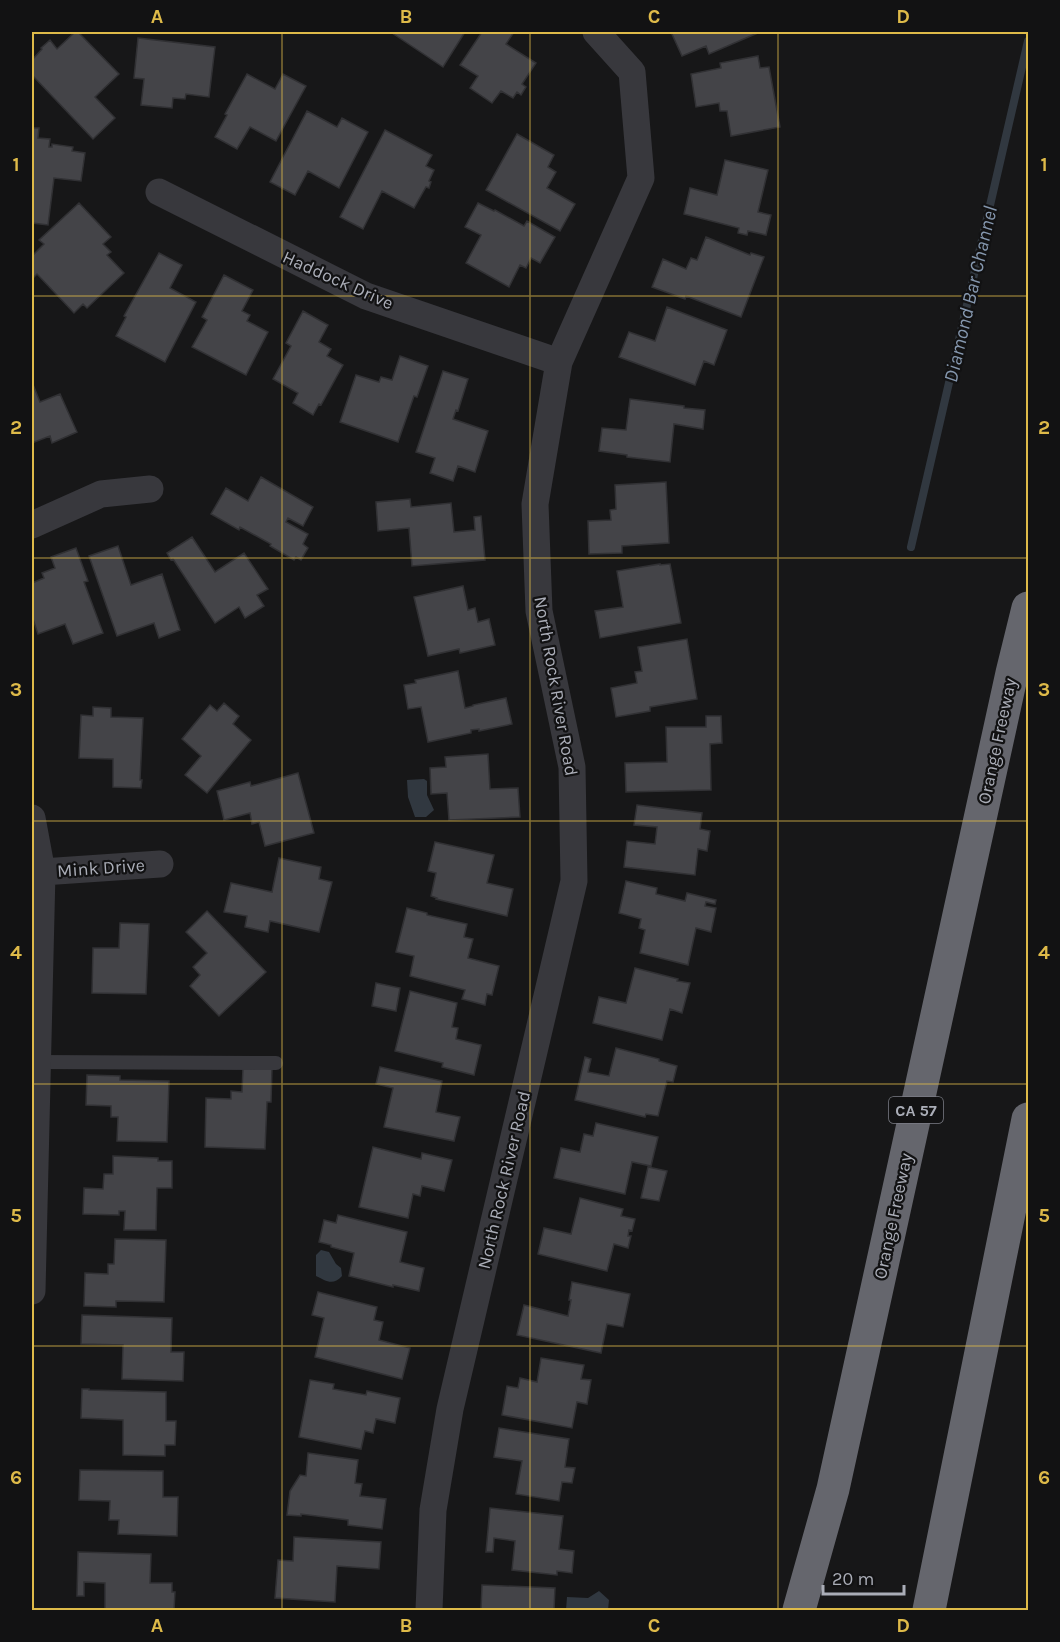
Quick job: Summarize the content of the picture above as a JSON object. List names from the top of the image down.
{
  "streets": {
    "highway": ["Orange Freeway", "CA 57"],
    "street": ["Haddock Drive", "North Rock River Road", "Mink Drive"]
  },
  "crossings": [
    ["Haddock Drive", "North Rock River Road"]
  ],
  "water": ["Diamond Bar Channel"],
  "scale_bar": "20 m",
  "grid": {
    "columns": [
      "A",
      "B",
      "C",
      "D"
    ],
    "rows": [
      "1",
      "2",
      "3",
      "4",
      "5",
      "6"
    ]
  }
}
